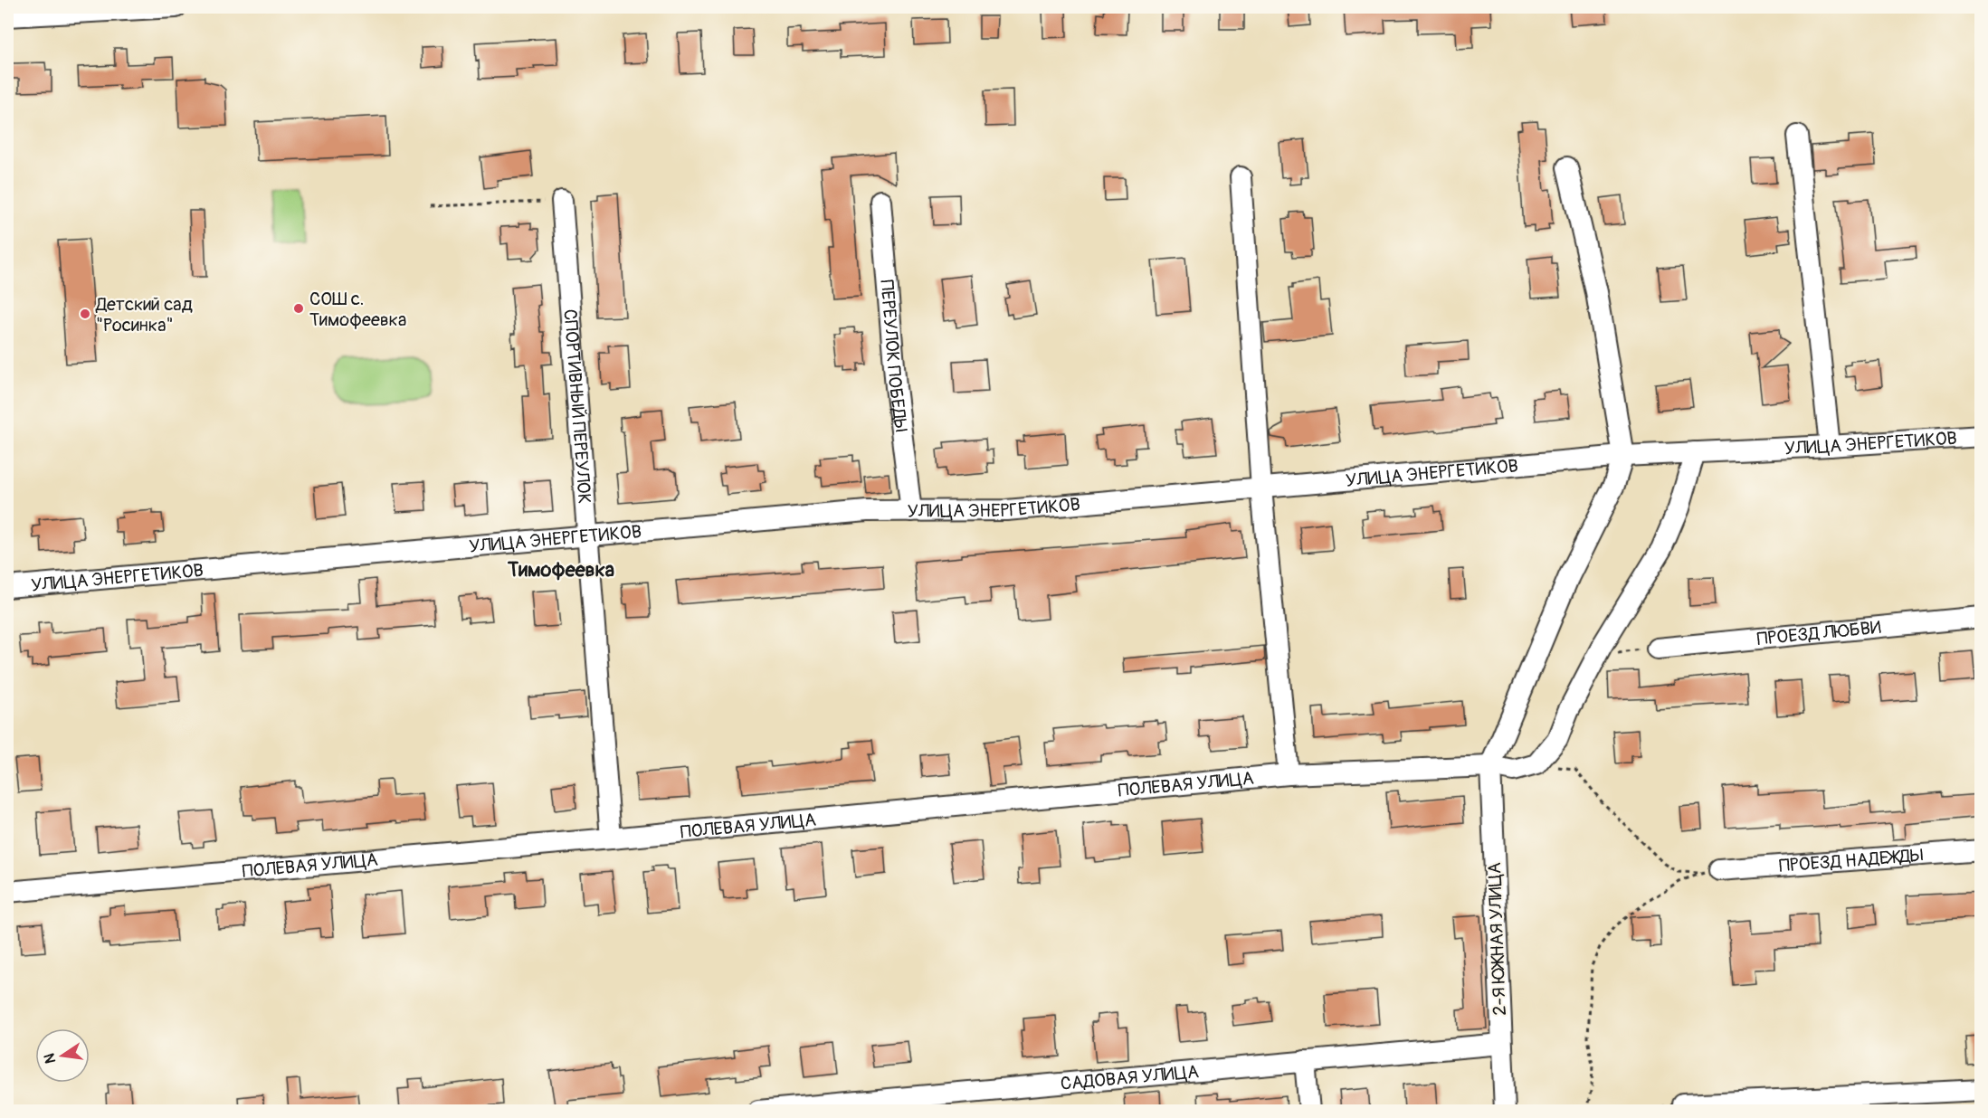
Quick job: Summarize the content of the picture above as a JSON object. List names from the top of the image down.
{
  "streets": {
    "street": [
      "ПЕРЕУЛОК ПОБЕДЫ",
      "СПОРТИВНЫЙ ПЕРЕУЛОК",
      "УЛИЦА ЭНЕРГЕТИКОВ",
      "ПРОЕЗД ЛЮБВИ",
      "ПОЛЕВАЯ УЛИЦА",
      "ПРОЕЗД НАДЕЖДЫ",
      "2-Я ЮЖНАЯ УЛИЦА",
      "САДОВАЯ УЛИЦА"
    ]
  },
  "crossings": [
    ["ПЕРЕУЛОК ПОБЕДЫ", "УЛИЦА ЭНЕРГЕТИКОВ"],
    ["СПОРТИВНЫЙ ПЕРЕУЛОК", "УЛИЦА ЭНЕРГЕТИКОВ"],
    ["СПОРТИВНЫЙ ПЕРЕУЛОК", "ПОЛЕВАЯ УЛИЦА"],
    ["ПОЛЕВАЯ УЛИЦА", "2-Я ЮЖНАЯ УЛИЦА"],
    ["2-Я ЮЖНАЯ УЛИЦА", "САДОВАЯ УЛИЦА"]
  ],
  "districts": ["Тимофеевка"],
  "places": ["СОШ с. Тимофеевка", "Детский сад \"Росинка\""],
  "north": "left"
}
